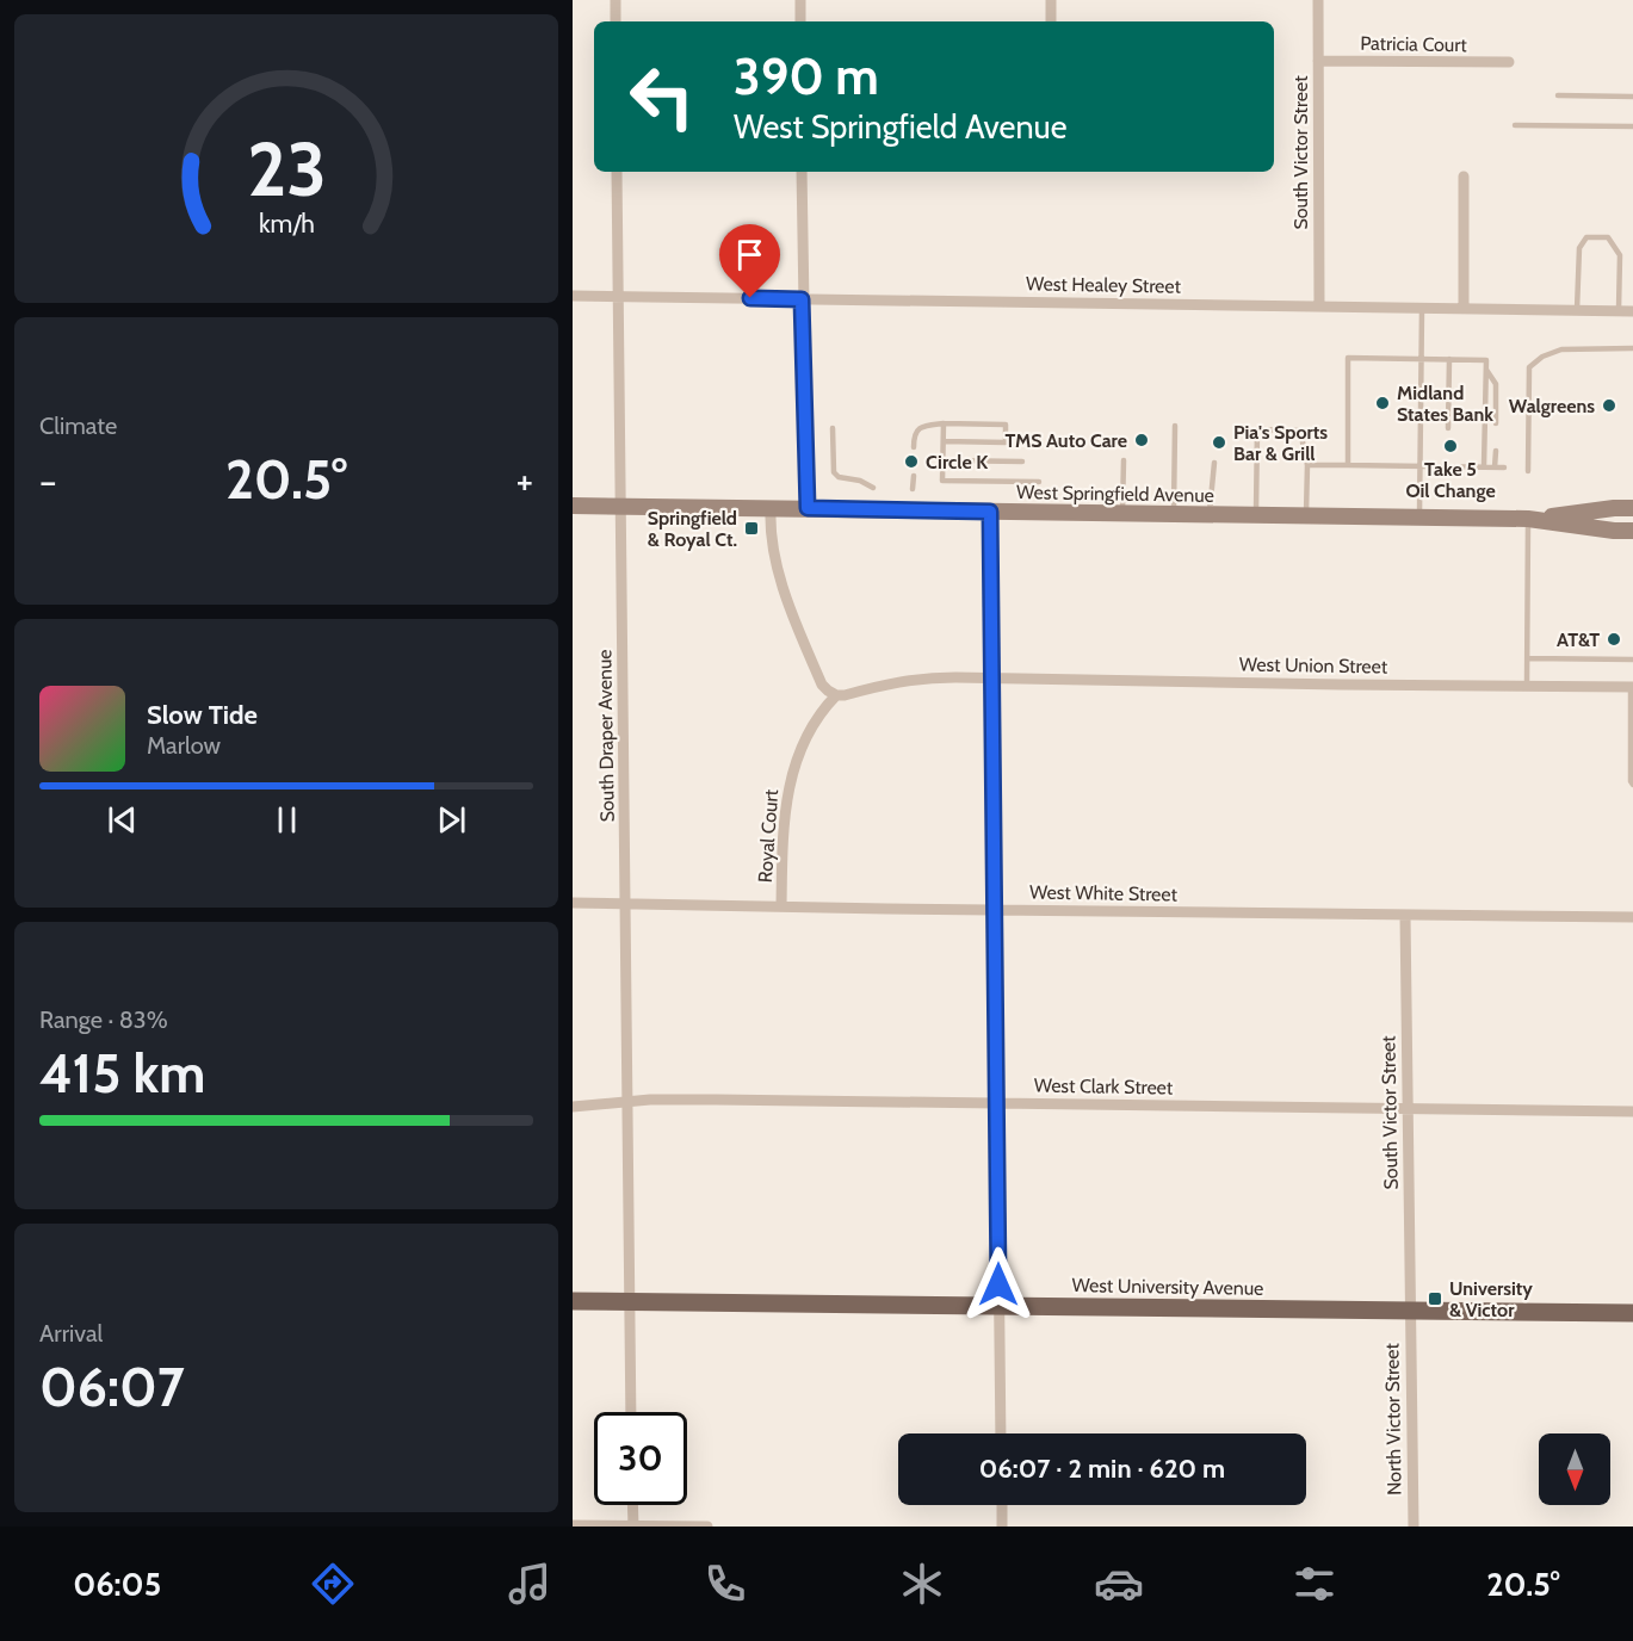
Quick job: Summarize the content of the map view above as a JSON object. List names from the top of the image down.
{
  "streets": {
    "main road": ["West Springfield Avenue", "West University Avenue"],
    "street": [
      "Patricia Court",
      "South Victor Street",
      "West Healey Street",
      "West Union Street",
      "South Draper Avenue",
      "Royal Court",
      "West White Street",
      "West Clark Street",
      "North Victor Street"
    ]
  },
  "crossings": [
    ["Patricia Court", "South Victor Street"],
    ["South Victor Street", "West Healey Street"],
    ["South Victor Street", "West White Street"],
    ["South Victor Street", "West Clark Street"],
    ["South Victor Street", "West University Avenue"],
    ["South Victor Street", "North Victor Street"],
    ["West Healey Street", "South Draper Avenue"],
    ["West Springfield Avenue", "South Draper Avenue"],
    ["South Draper Avenue", "West White Street"],
    ["South Draper Avenue", "West Clark Street"],
    ["South Draper Avenue", "West University Avenue"],
    ["Royal Court", "West White Street"],
    ["West University Avenue", "North Victor Street"]
  ],
  "places": {
    "other": [
      "Midland States Bank",
      "Walgreens",
      "TMS Auto Care",
      "Pia's Sports Bar & Grill",
      "Take 5 Oil Change",
      "Circle K",
      "AT&T"
    ],
    "transit": ["Springfield & Royal Ct.", "University & Victor"]
  },
  "north": "bottom",
  "page": {
    "turn": ["390 m", "West Springfield Avenue"],
    "tile": [
      "Climate",
      ["Range · 83%", "415 km"],
      ["Arrival", "06:07"]
    ],
    "heat": ["−", "20.5°", "+"],
    "song": ["Slow Tide", "Marlow"],
    "limit": "30",
    "trip": "06:07 · 2 min · 620 m",
    "tabs": ["06:05", "20.5°"],
    "gauge": ["23", "km/h"]
  }
}
